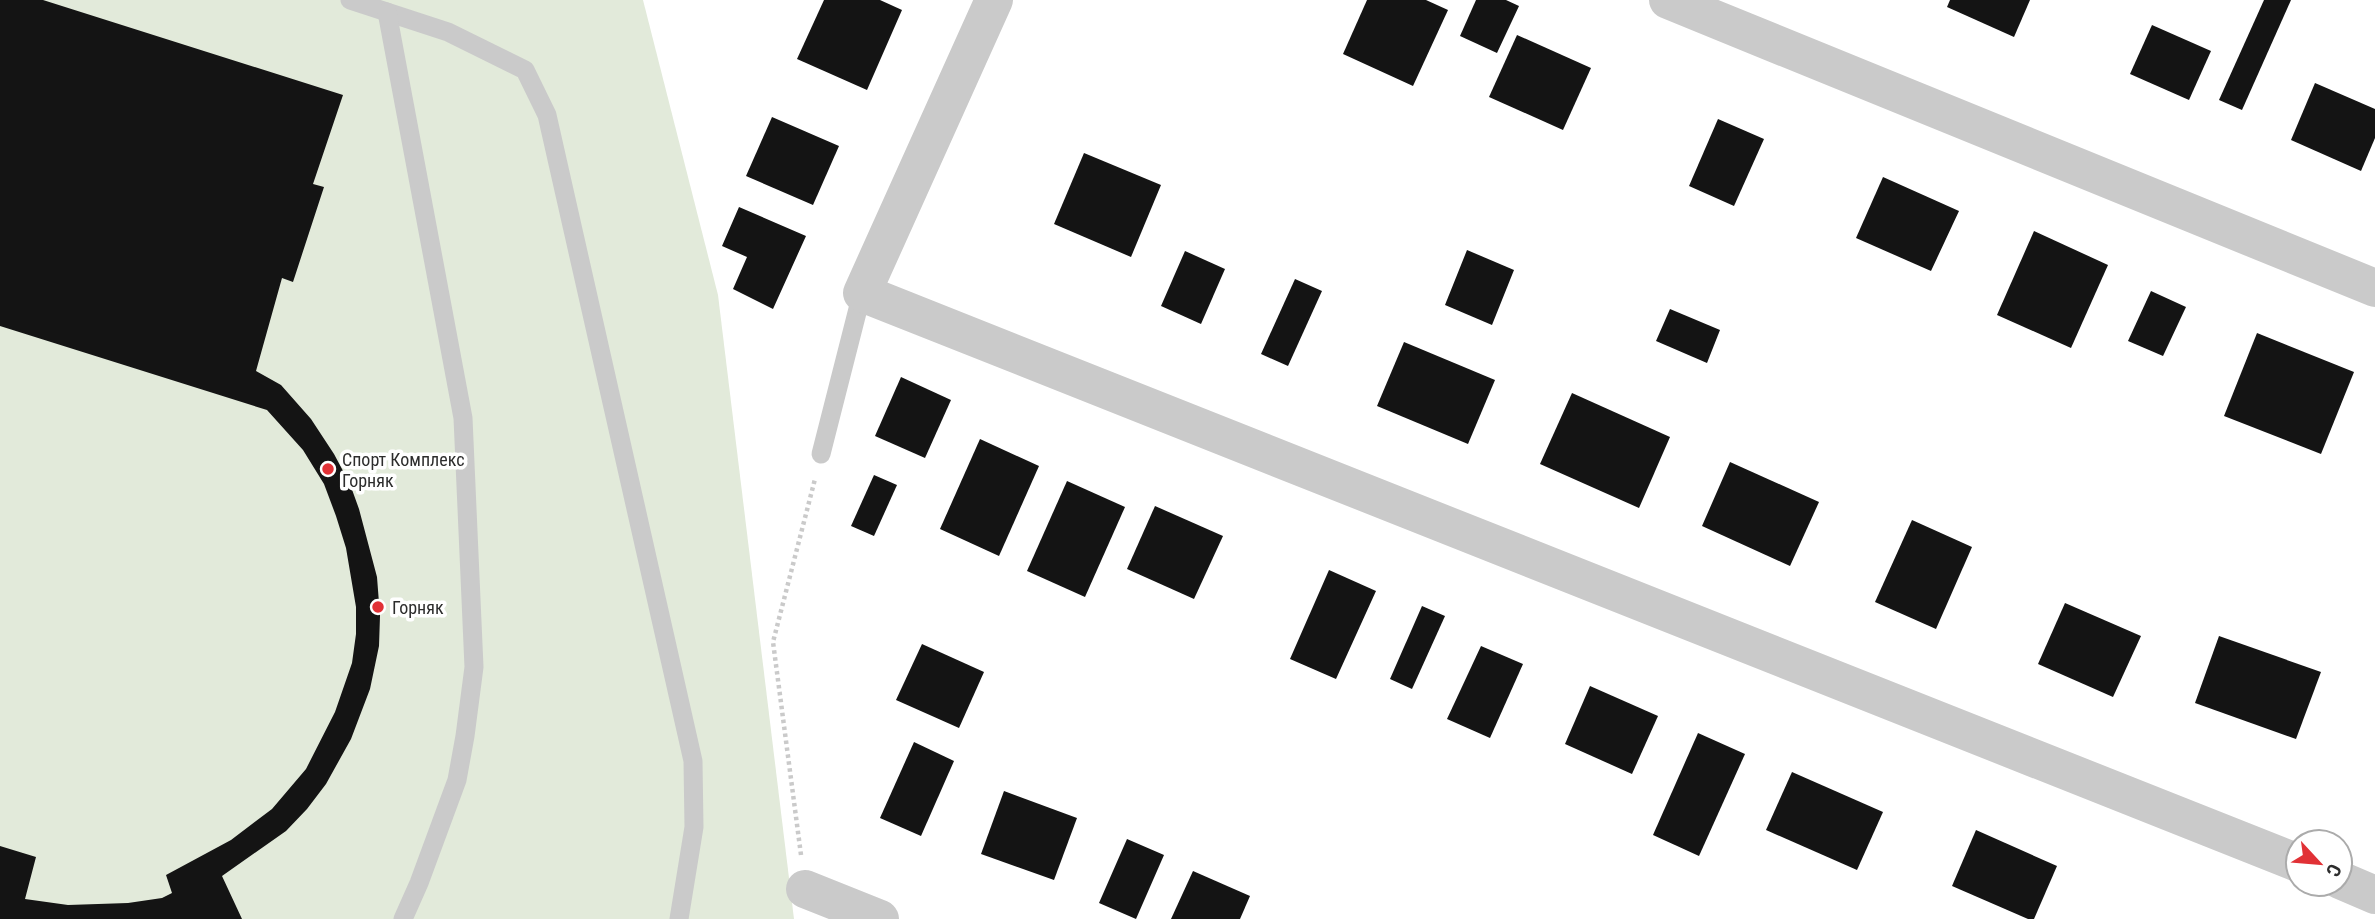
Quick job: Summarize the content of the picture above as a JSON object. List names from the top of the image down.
{
  "places": ["Спорт Комплекс Горняк", "Горняк"],
  "north": "bottom right"
}
